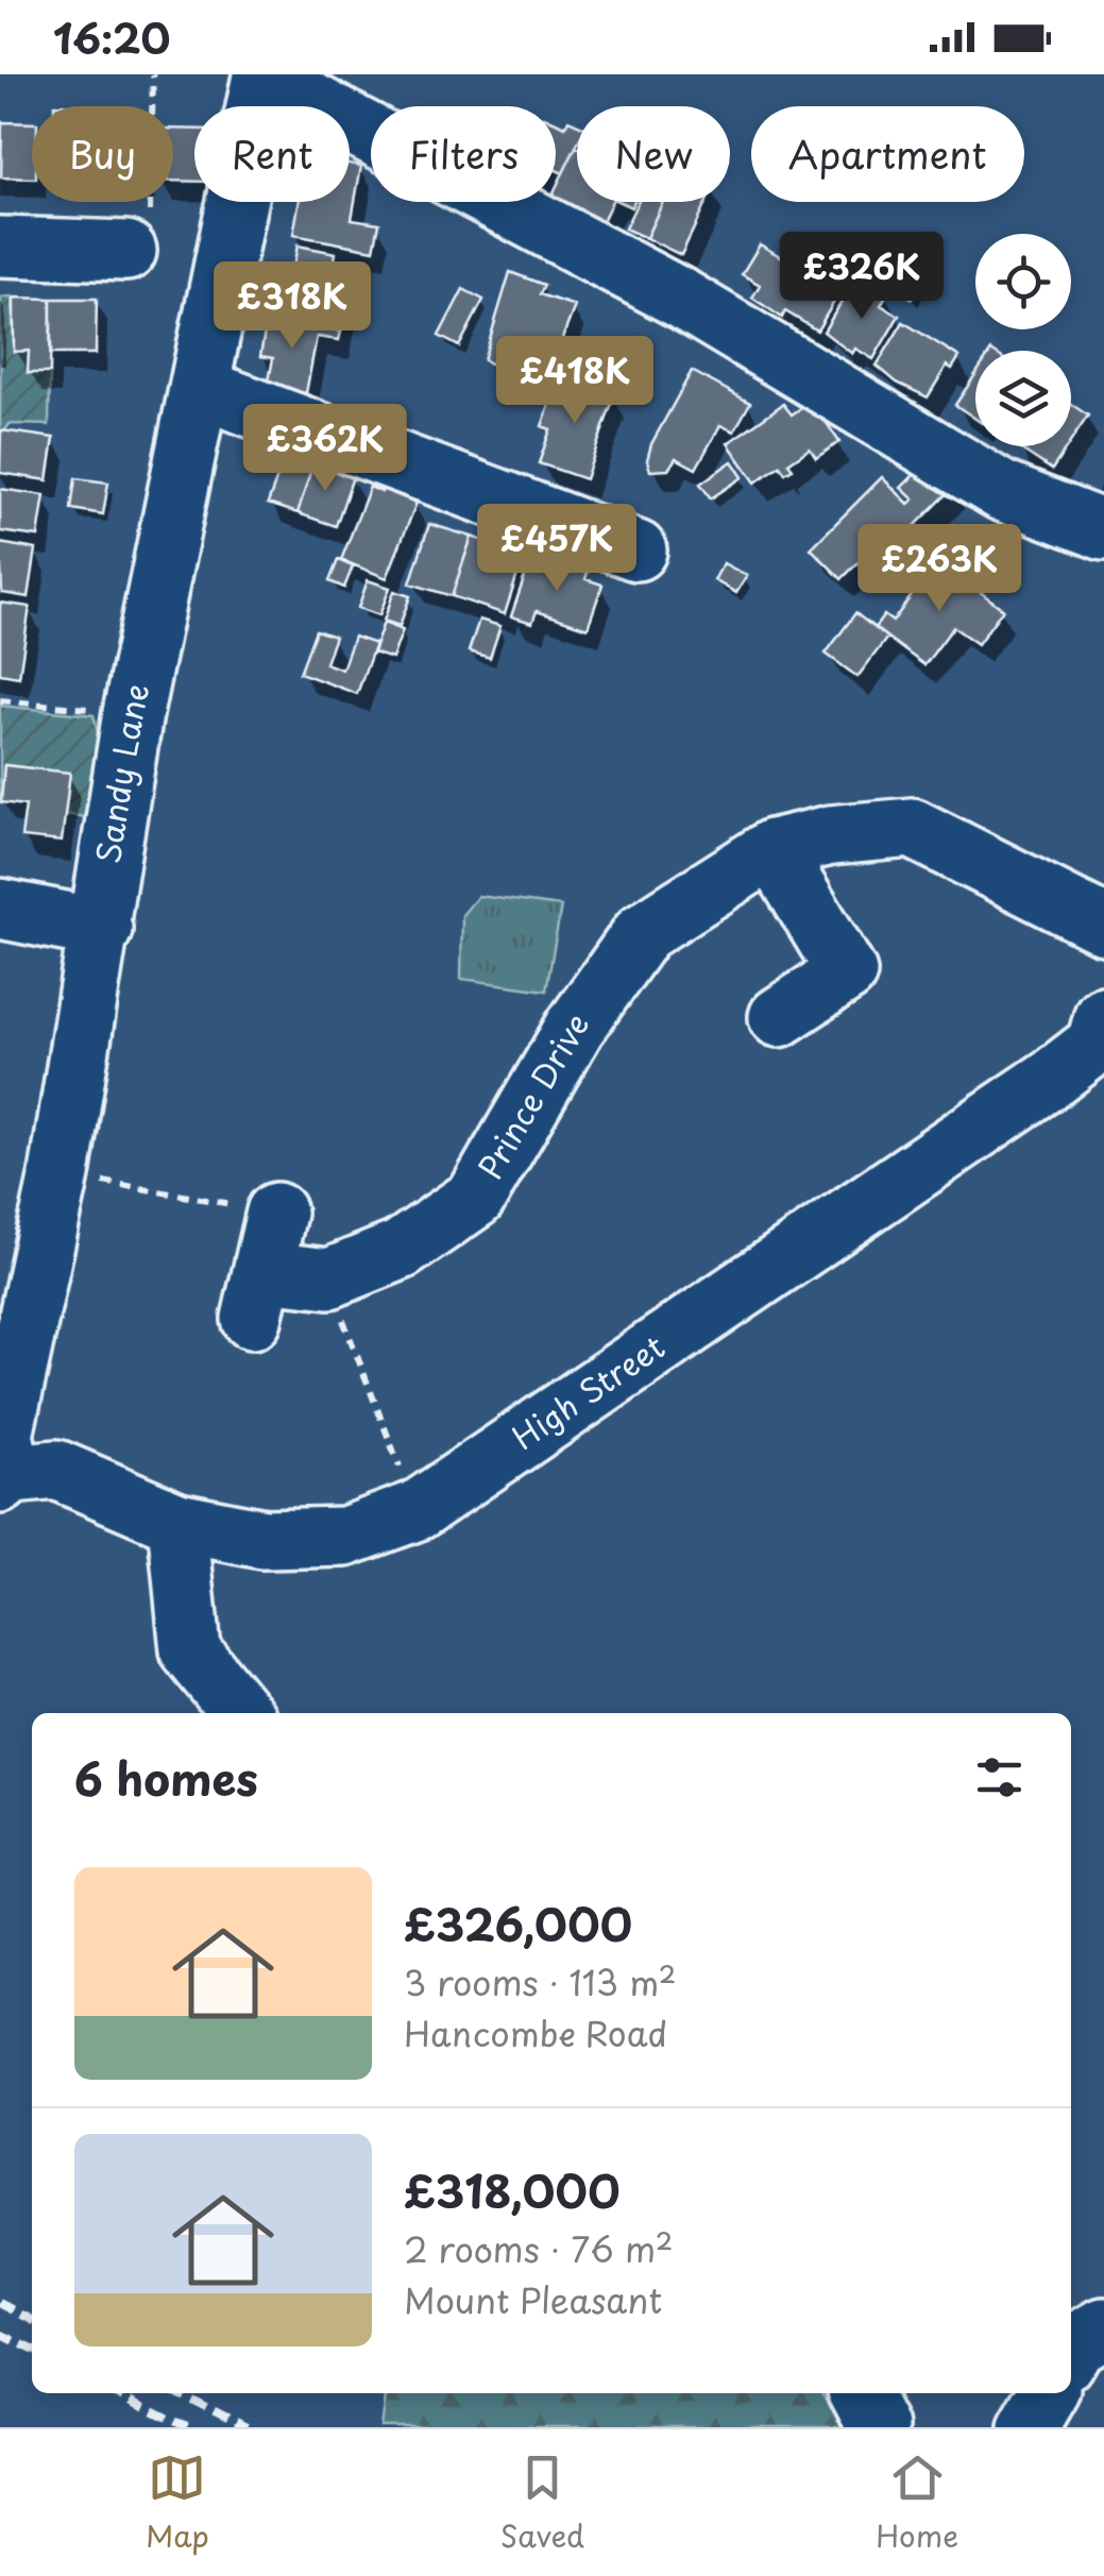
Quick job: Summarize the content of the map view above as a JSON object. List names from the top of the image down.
{
  "streets": {
    "street": ["Sandy Lane", "Prince Drive", "High Street"]
  },
  "crossings": [
    ["Sandy Lane", "High Street"]
  ],
  "page": {
    "status": "16:20",
    "chip": [
      "Buy",
      "Rent",
      "Filters",
      "New",
      "Apartment"
    ],
    "price": [
      "£326K",
      "£318K",
      "£418K",
      "£362K",
      "£457K",
      "£263K"
    ],
    "heading": "6 homes",
    "list": [
      {
        "name": "£326,000",
        "note": "3 rooms · 113 m² · Hancombe Road"
      },
      {
        "name": "£318,000",
        "note": "2 rooms · 76 m² · Mount Pleasant"
      }
    ],
    "tabs": ["Map", "Saved", "Home"]
  }
}
